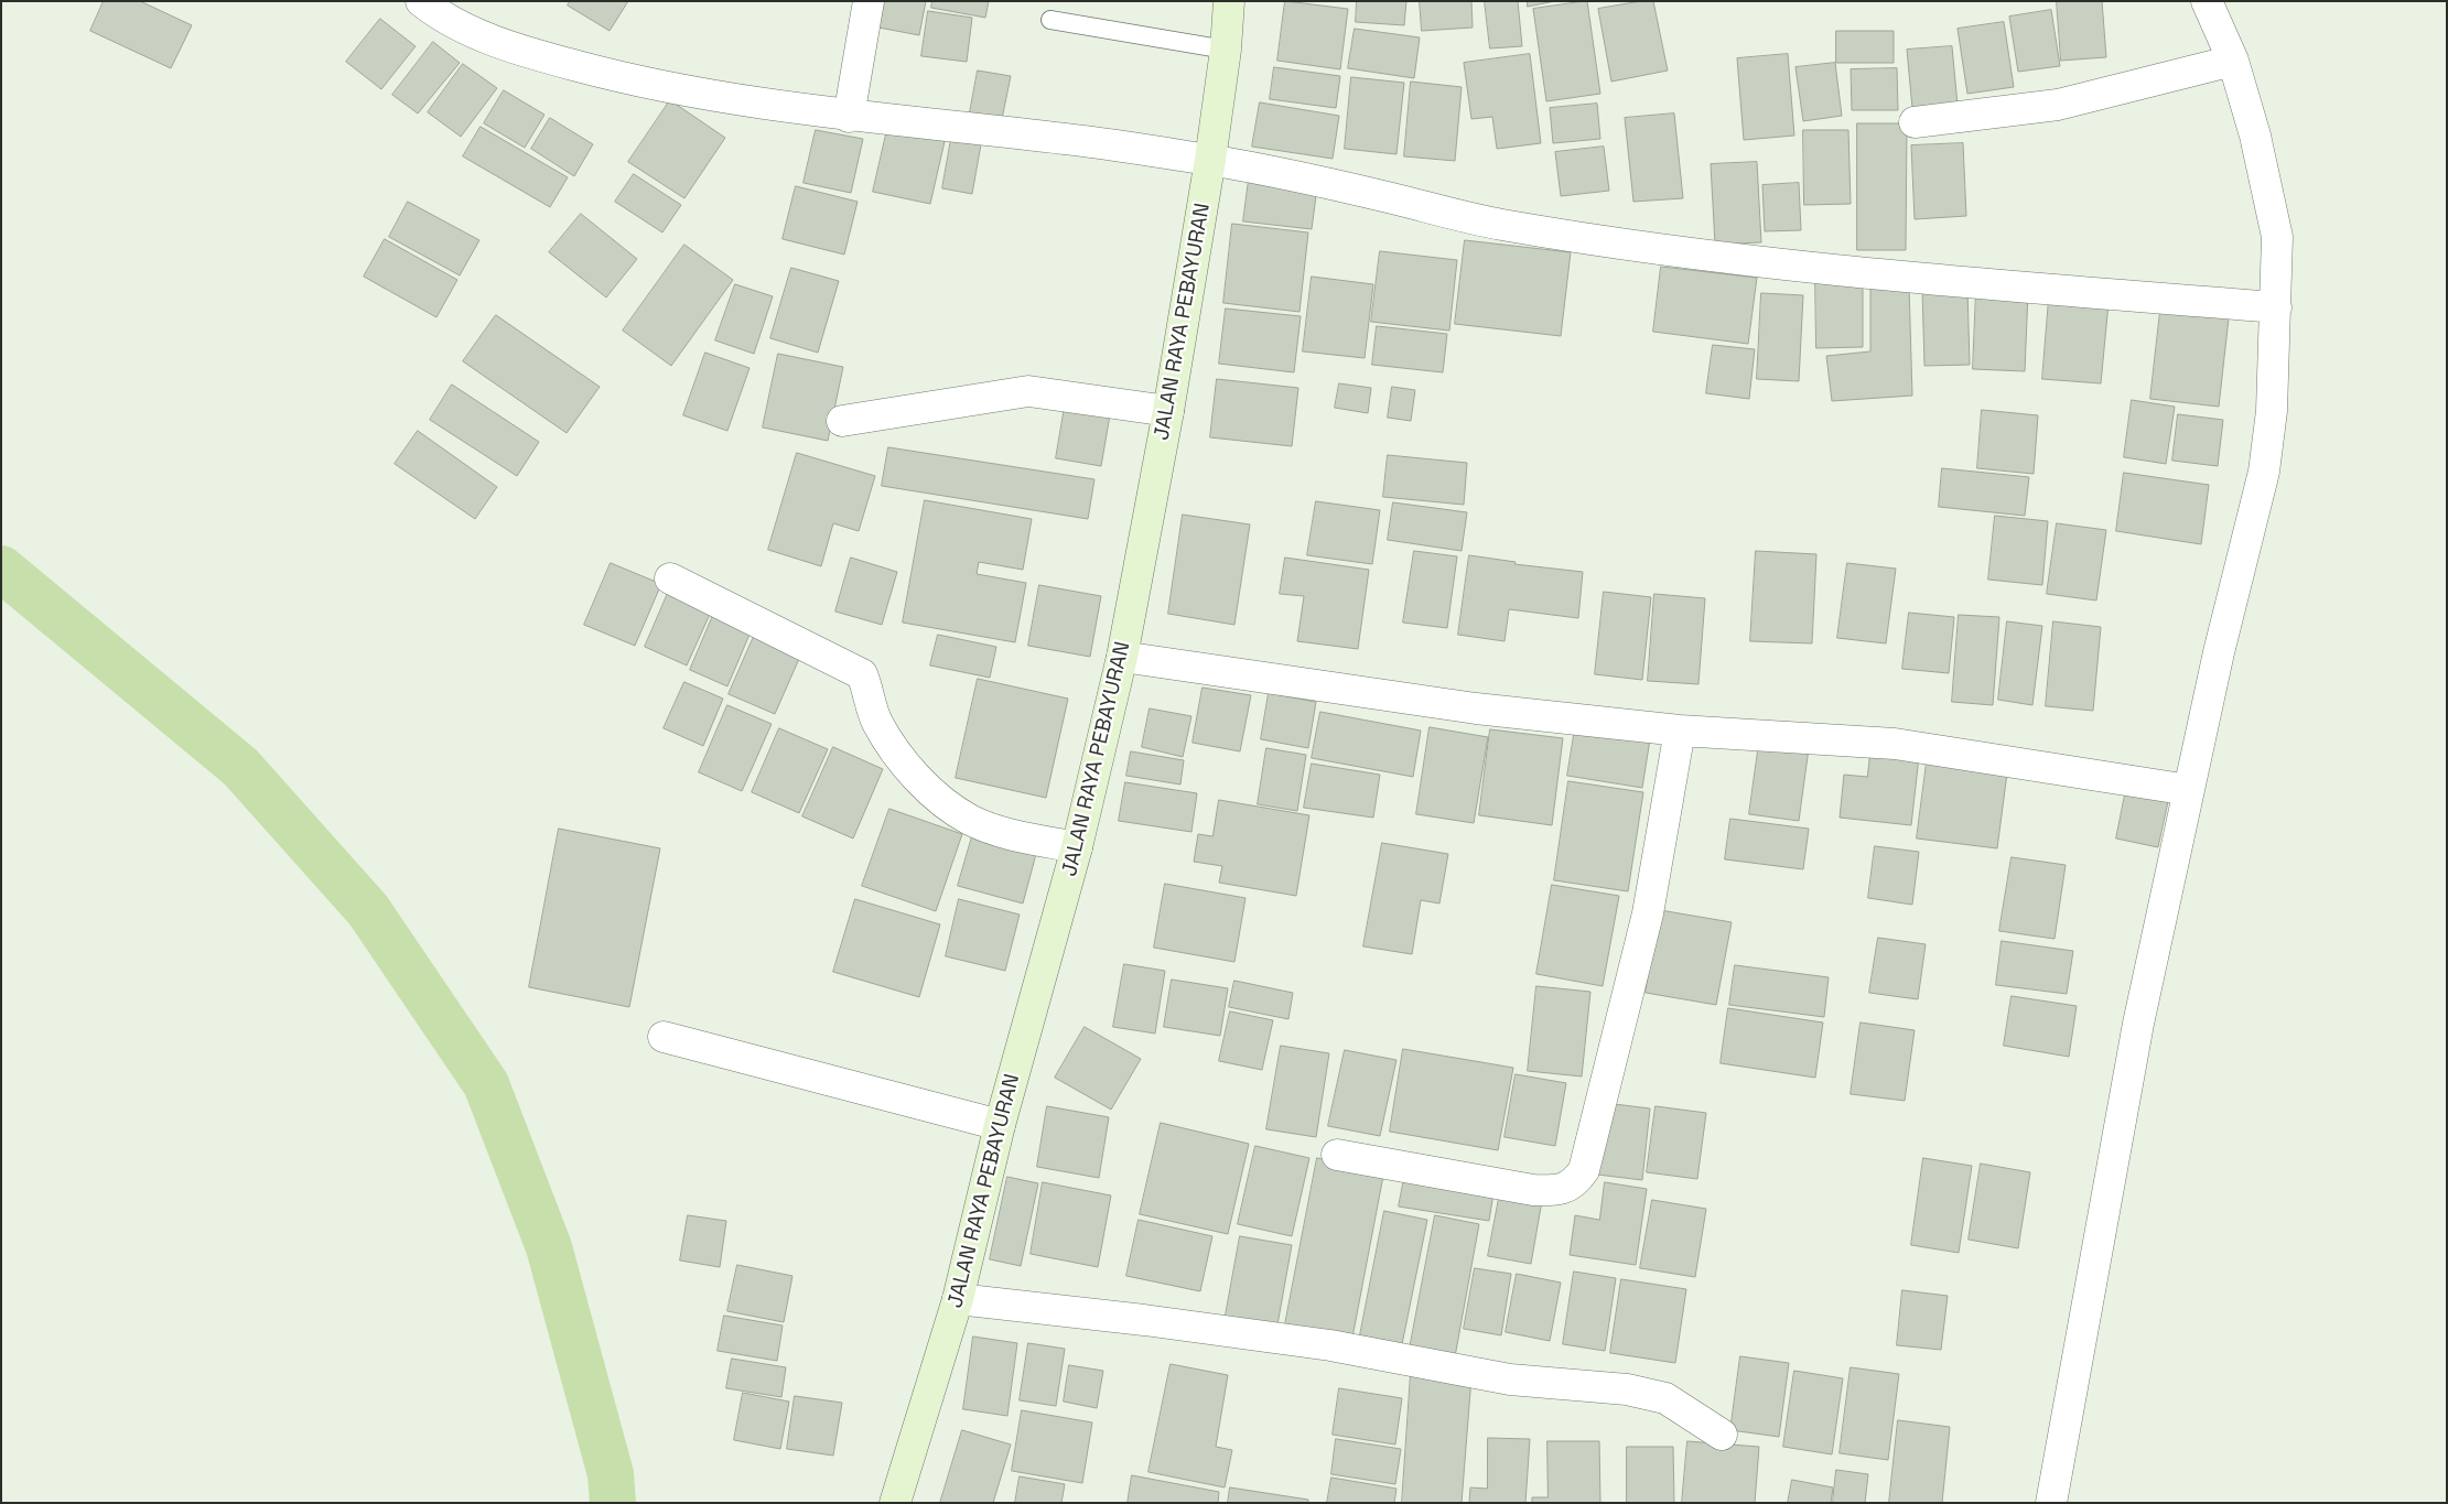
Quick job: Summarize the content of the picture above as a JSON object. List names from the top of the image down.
{
  "streets": {
    "main road": ["JALAN RAYA PEBAYURAN"]
  }
}
